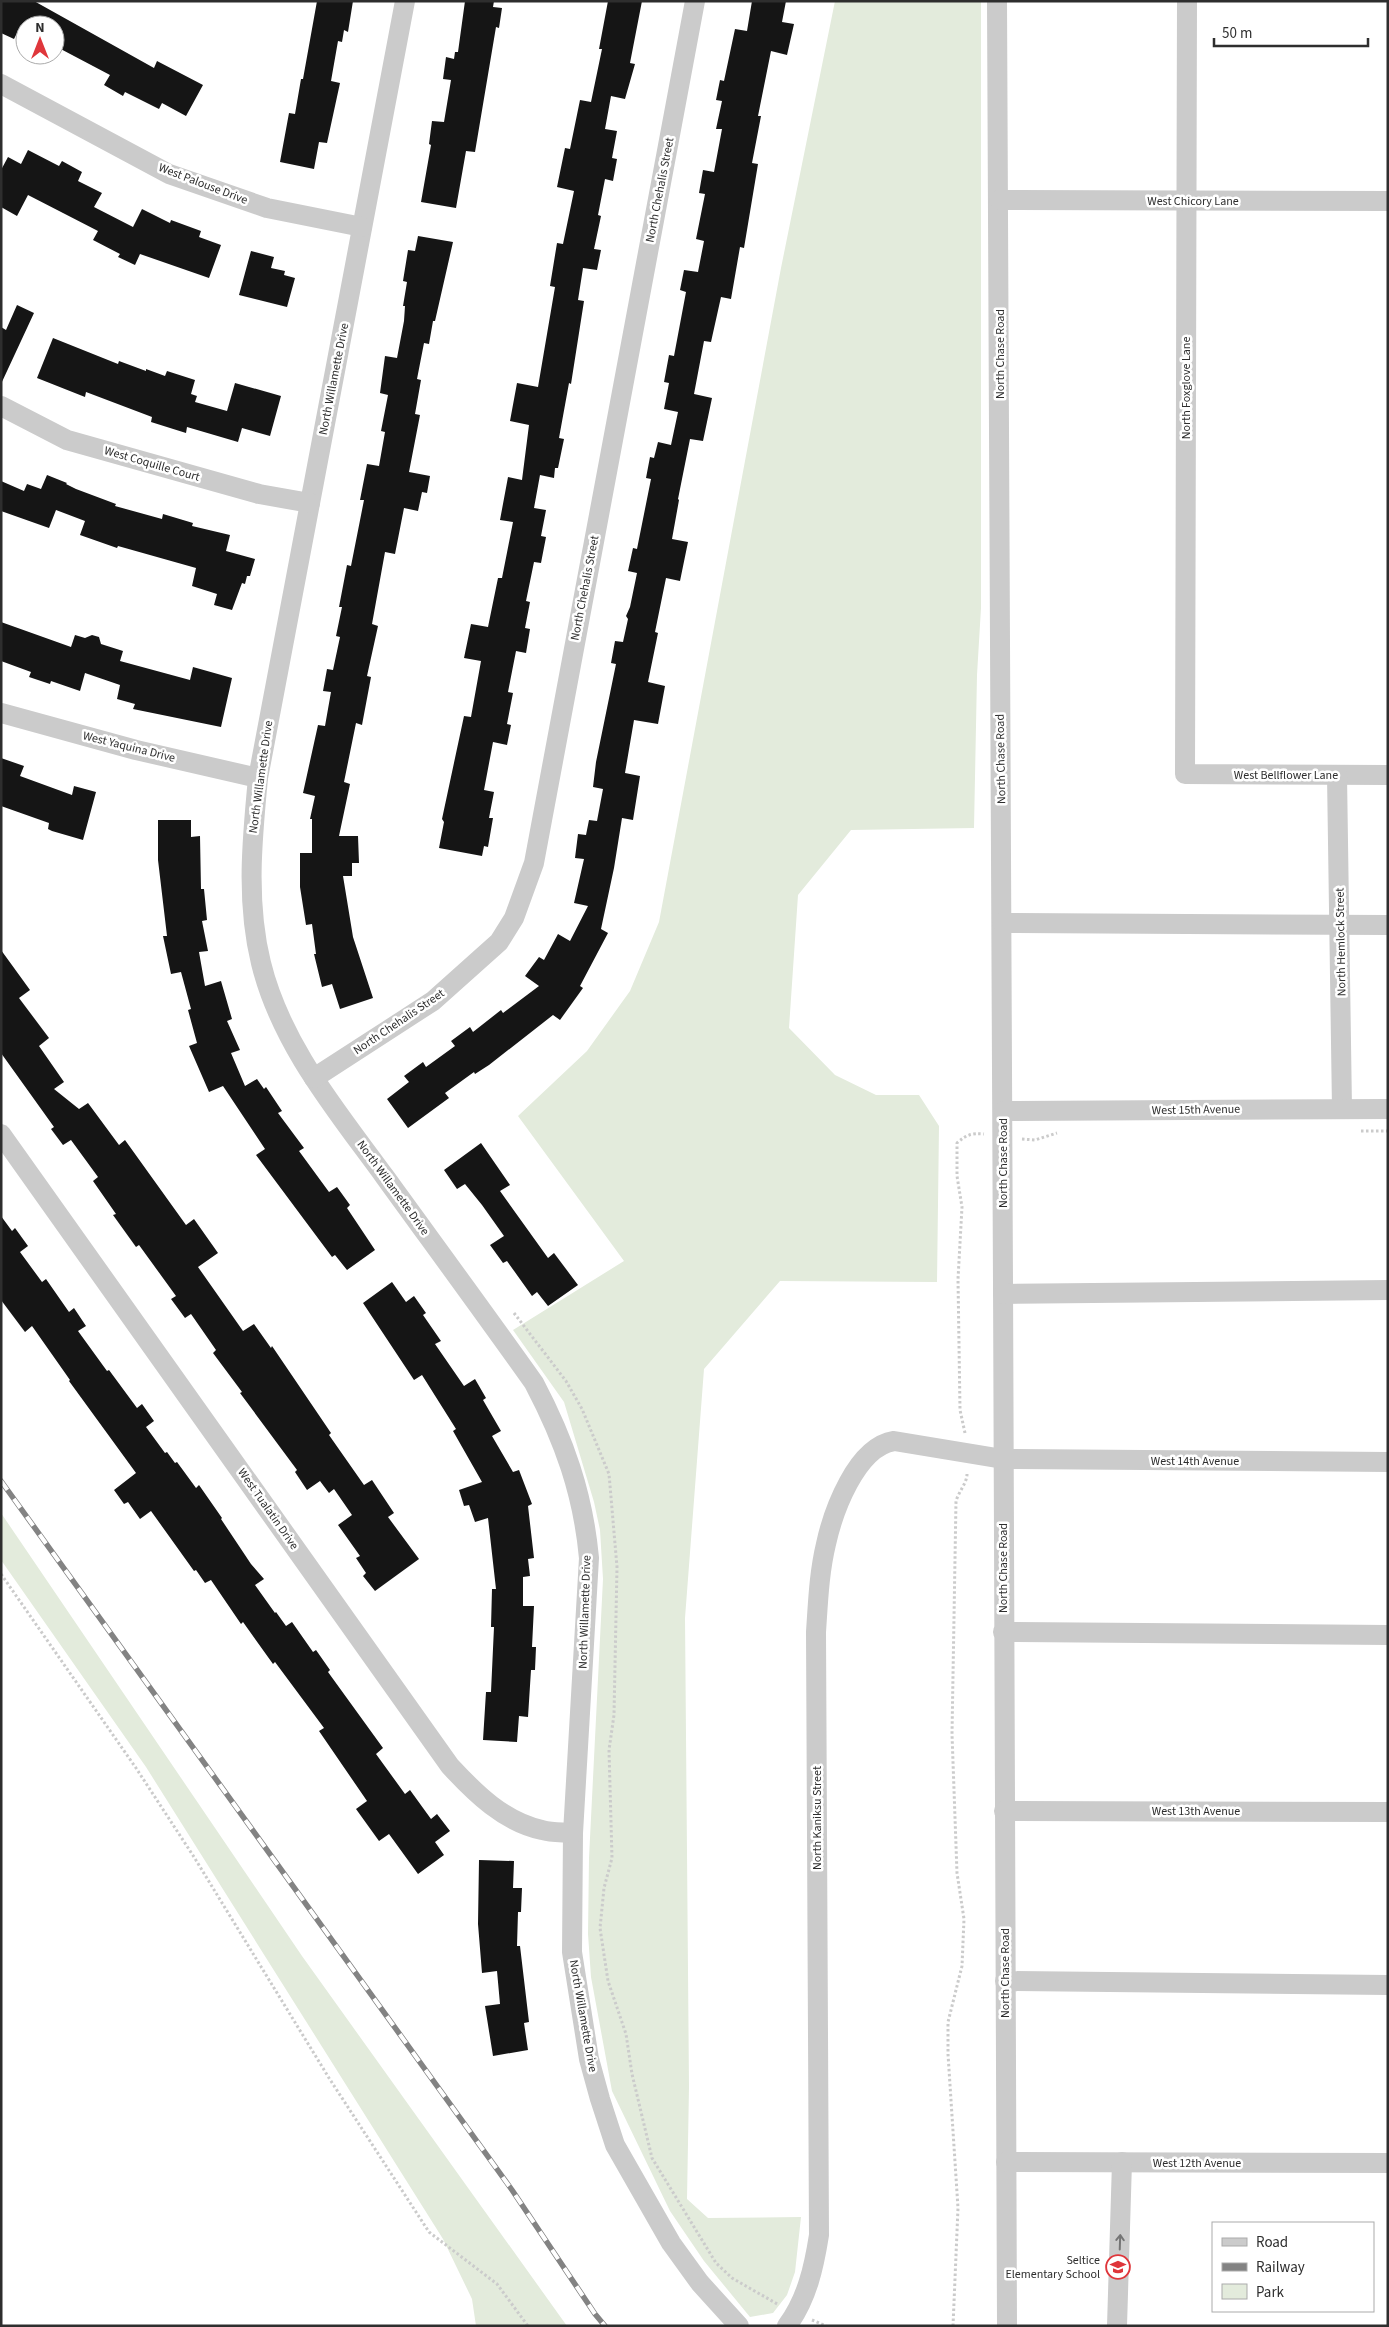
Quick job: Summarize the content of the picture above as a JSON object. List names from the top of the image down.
{
  "streets": {
    "street": [
      "West Palouse Drive",
      "North Chehalis Street",
      "West Chicory Lane",
      "North Chase Road",
      "North Willamette Drive",
      "North Foxglove Lane",
      "West Coquille Court",
      "West Yaquina Drive",
      "West Bellflower Lane",
      "North Hemlock Street",
      "West 15th Avenue",
      "West 14th Avenue",
      "West Tualatin Drive",
      "West 13th Avenue",
      "North Kaniksu Street",
      "West 12th Avenue"
    ]
  },
  "crossings": [
    ["West Palouse Drive", "North Willamette Drive"],
    ["North Chehalis Street", "North Willamette Drive"],
    ["West Chicory Lane", "North Chase Road"],
    ["West Chicory Lane", "North Foxglove Lane"],
    ["North Chase Road", "West 15th Avenue"],
    ["North Chase Road", "West 14th Avenue"],
    ["North Chase Road", "West 13th Avenue"],
    ["North Chase Road", "North Kaniksu Street"],
    ["North Chase Road", "West 12th Avenue"],
    ["North Willamette Drive", "West Coquille Court"],
    ["North Willamette Drive", "West Yaquina Drive"],
    ["North Willamette Drive", "West Tualatin Drive"],
    ["North Foxglove Lane", "West Bellflower Lane"],
    ["West Bellflower Lane", "North Hemlock Street"],
    ["North Hemlock Street", "West 15th Avenue"],
    ["West 14th Avenue", "North Kaniksu Street"]
  ],
  "places": {
    "school or university": ["Seltice Elementary School"]
  },
  "legend": ["Road", "Railway", "Park"],
  "scale_bar": "50 m",
  "north": "top"
}
